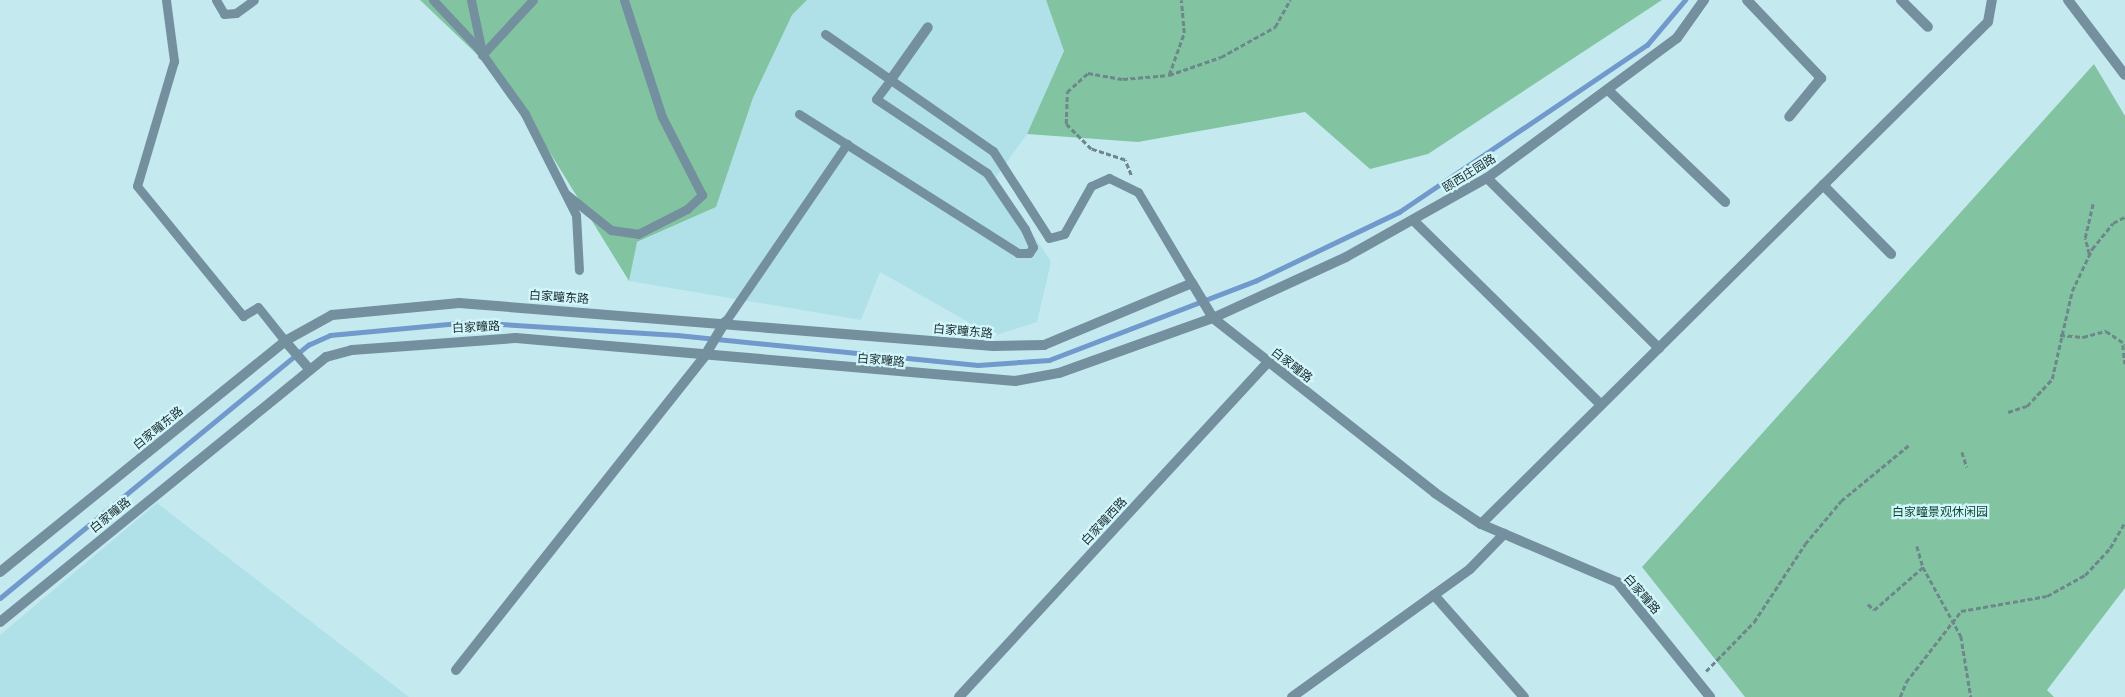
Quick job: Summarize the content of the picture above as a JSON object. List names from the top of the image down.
{
  "streets": {
    "street": [
      "颐西庄园路",
      "白家疃东路",
      "白家疃路",
      "白家疃西路"
    ]
  },
  "crossings": [
    ["颐西庄园路", "白家疃路"],
    ["白家疃路", "白家疃西路"]
  ],
  "parks": ["白家疃景观休闲园"]
}
